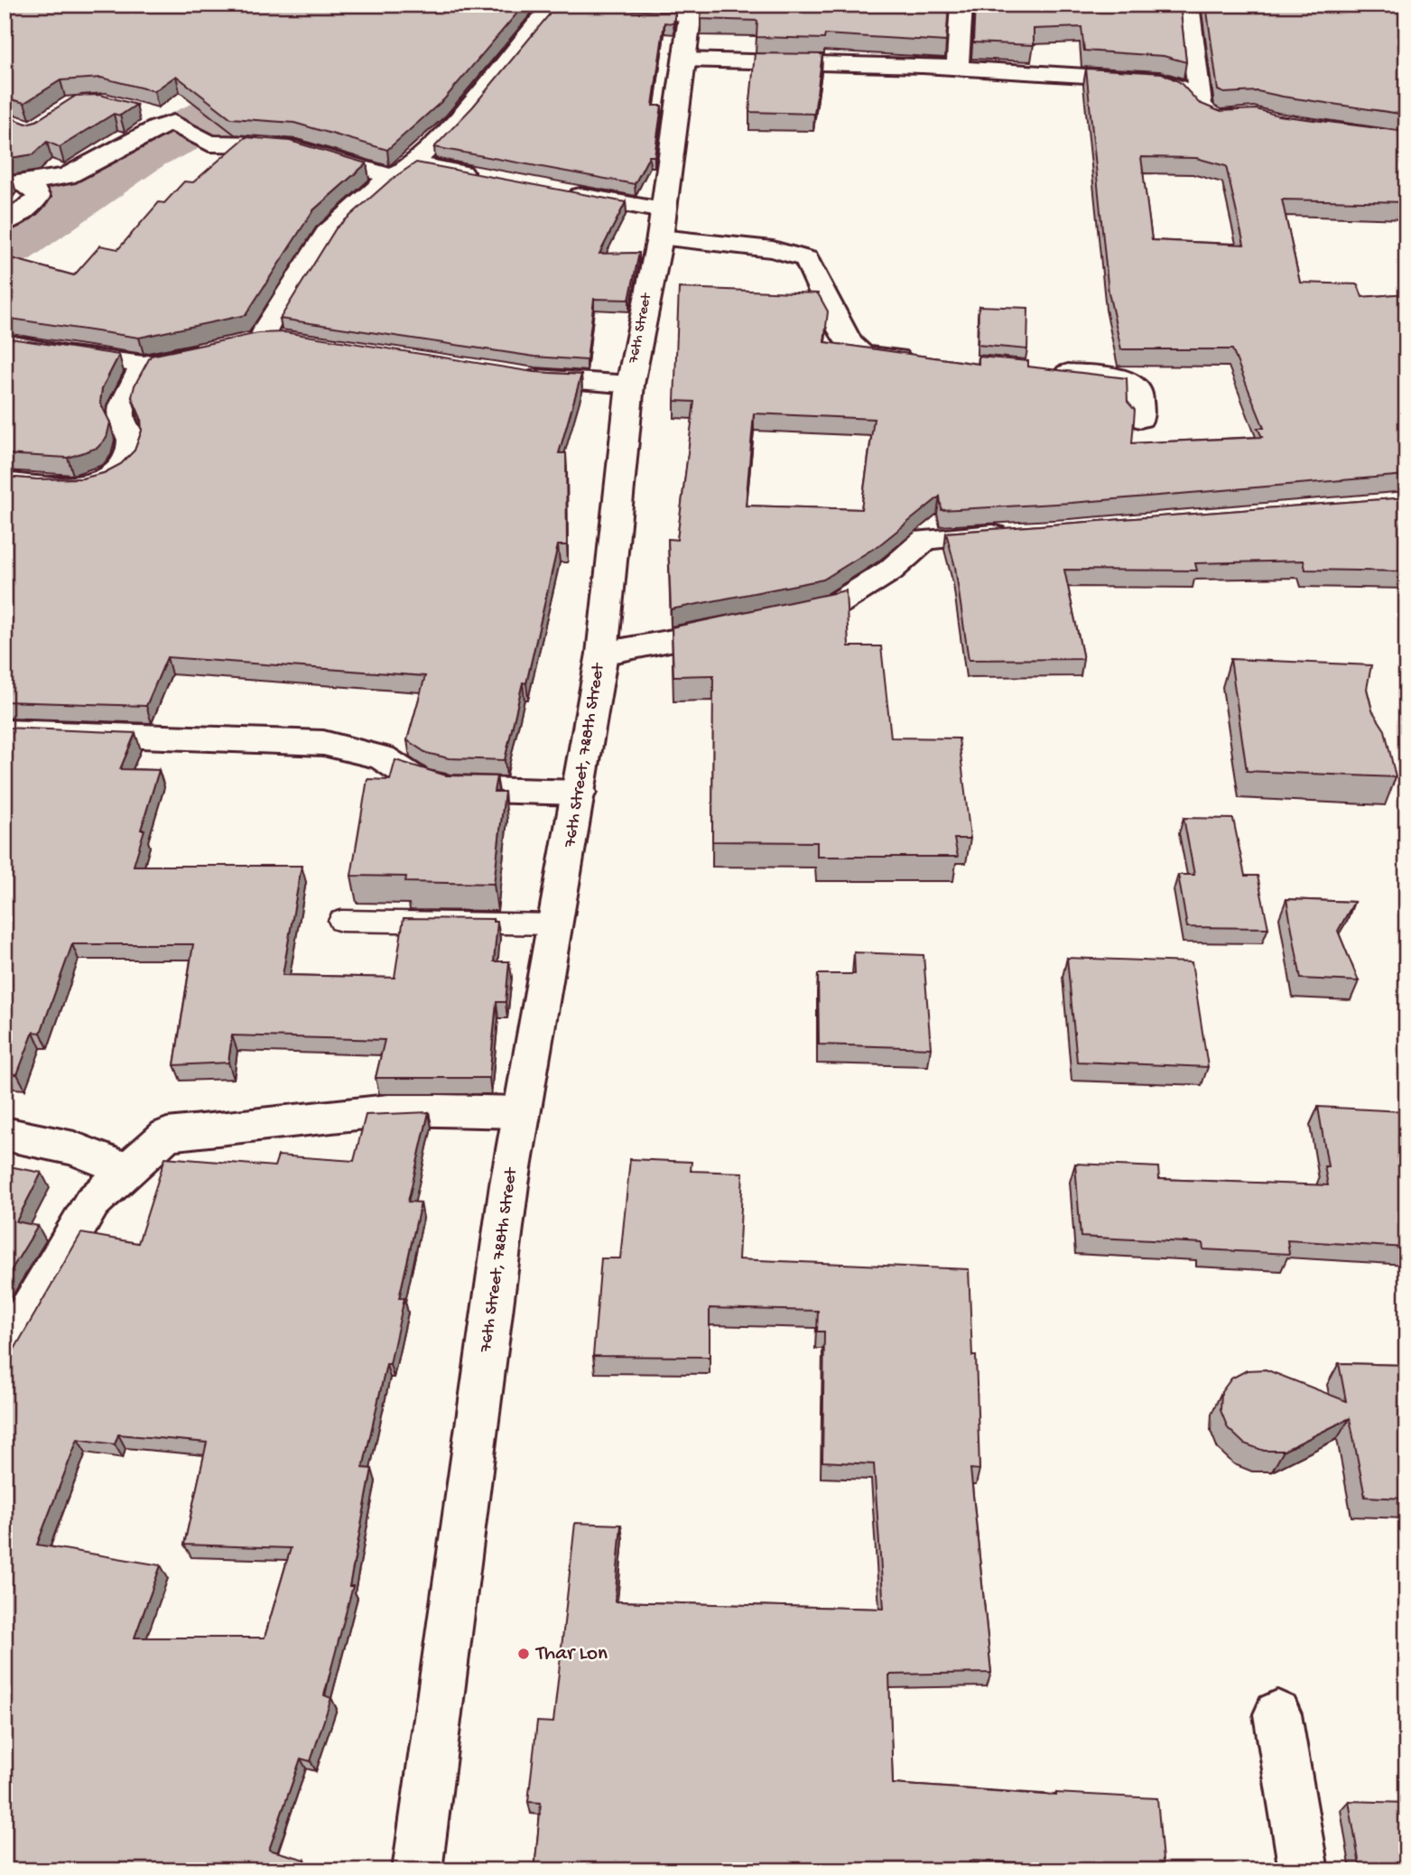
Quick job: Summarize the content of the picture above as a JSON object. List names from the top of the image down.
{
  "streets": {
    "street": ["76th Street", "76th Street, 7&8th Street"]
  },
  "crossings": [
    ["76th Street", "76th Street, 7&8th Street"]
  ],
  "places": ["Thar Lon"]
}
